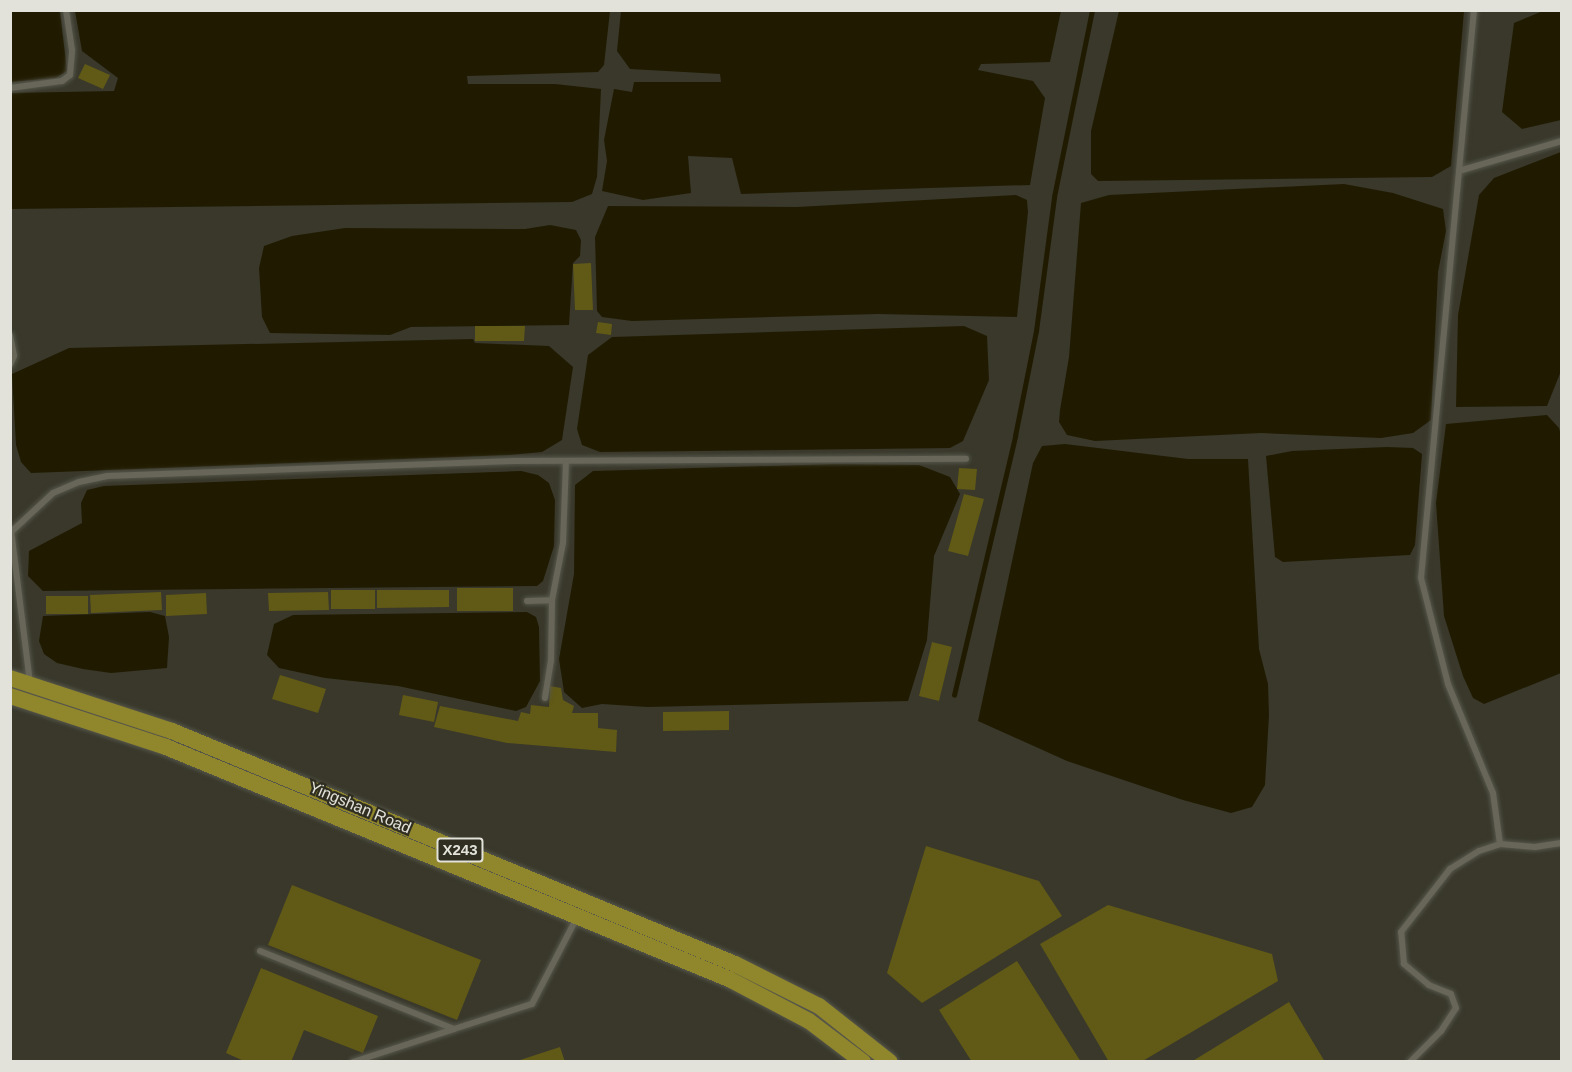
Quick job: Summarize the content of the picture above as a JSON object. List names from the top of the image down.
{
  "streets": {
    "main road": ["Yingshan Road", "X243"]
  }
}
